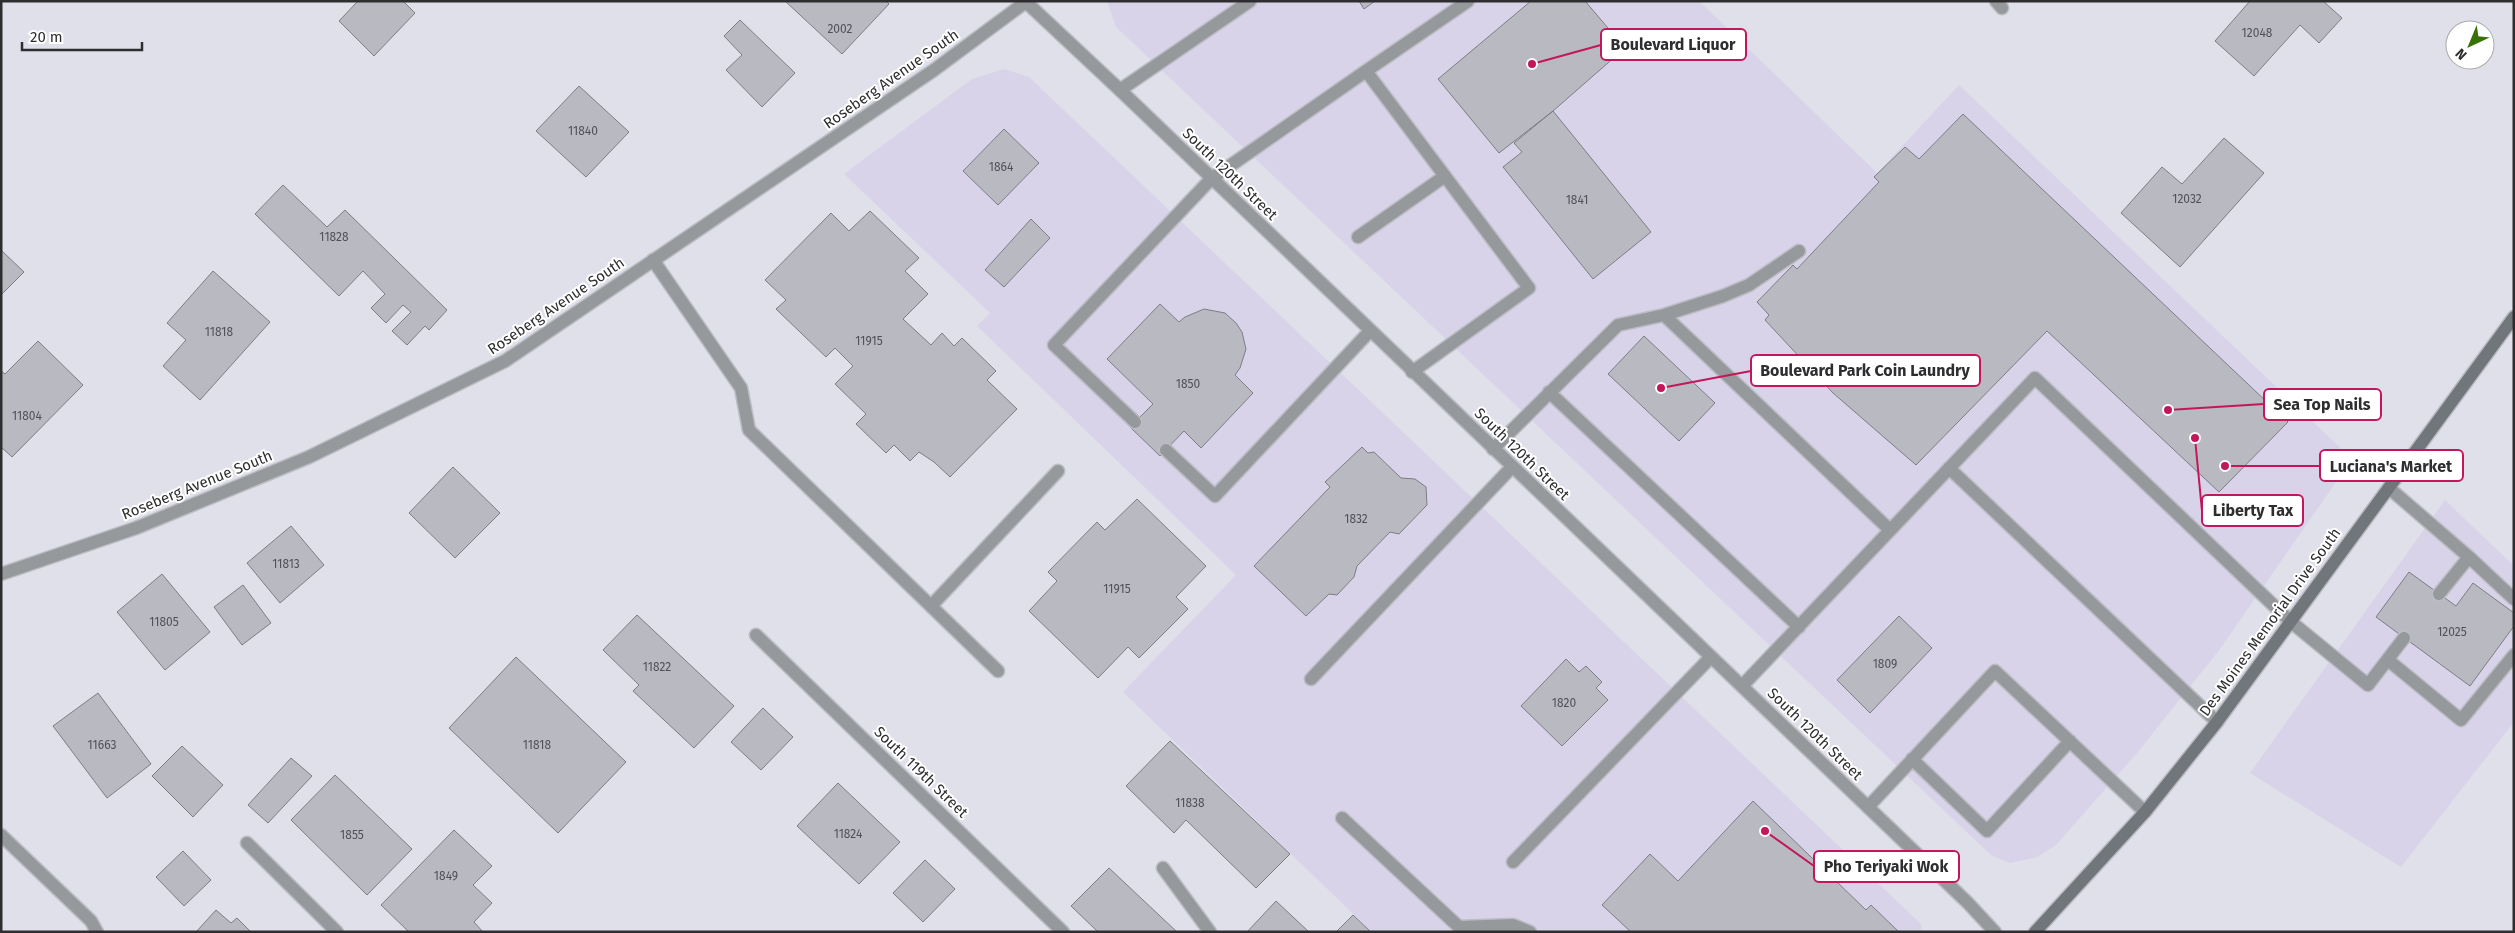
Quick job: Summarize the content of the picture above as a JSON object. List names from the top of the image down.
{
  "streets": {
    "main road": ["Des Moines Memorial Drive South"],
    "street": ["Roseberg Avenue South", "South 120th Street", "South 119th Street"]
  },
  "crossings": [
    ["Roseberg Avenue South", "South 120th Street"]
  ],
  "places": [
    "Boulevard Liquor",
    "Boulevard Park Coin Laundry",
    "Sea Top Nails",
    "Liberty Tax",
    "Luciana's Market",
    "Pho Teriyaki Wok"
  ],
  "house_numbers": [
    "2002",
    "12048",
    "11840",
    "1864",
    "12032",
    "1841",
    "11828",
    "11818",
    "11915",
    "1850",
    "11804",
    "1832",
    "11813",
    "11915",
    "11805",
    "12025",
    "1809",
    "11822",
    "1820",
    "11663",
    "11818",
    "11838",
    "11824",
    "1855",
    "1849"
  ],
  "scale_bar": "20 m",
  "north": "bottom left"
}
